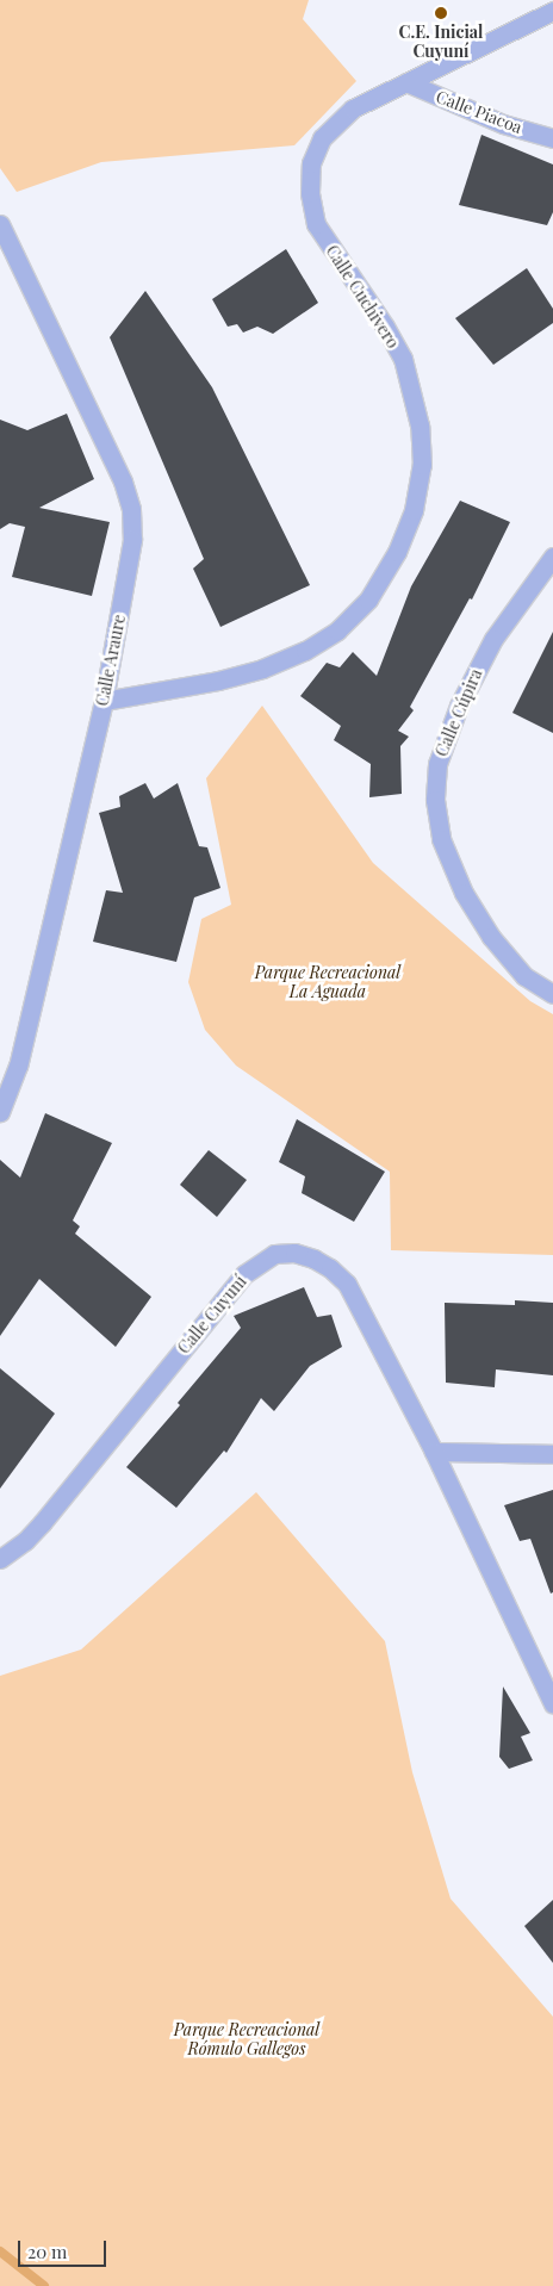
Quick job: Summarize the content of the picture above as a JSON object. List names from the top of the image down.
{
  "streets": {
    "street": [
      "Calle Piacoa",
      "Calle Cuchivero",
      "Calle Araure",
      "Calle Cúpira",
      "Calle Cuyuní"
    ]
  },
  "crossings": [
    ["Calle Piacoa", "Calle Cuchivero"],
    ["Calle Cuchivero", "Calle Araure"]
  ],
  "parks": ["Parque Recreacional La Aguada", "Parque Recreacional Rómulo Gallegos"],
  "places": ["C.E. Inicial Cuyuní"],
  "scale_bar": "20 m"
}
